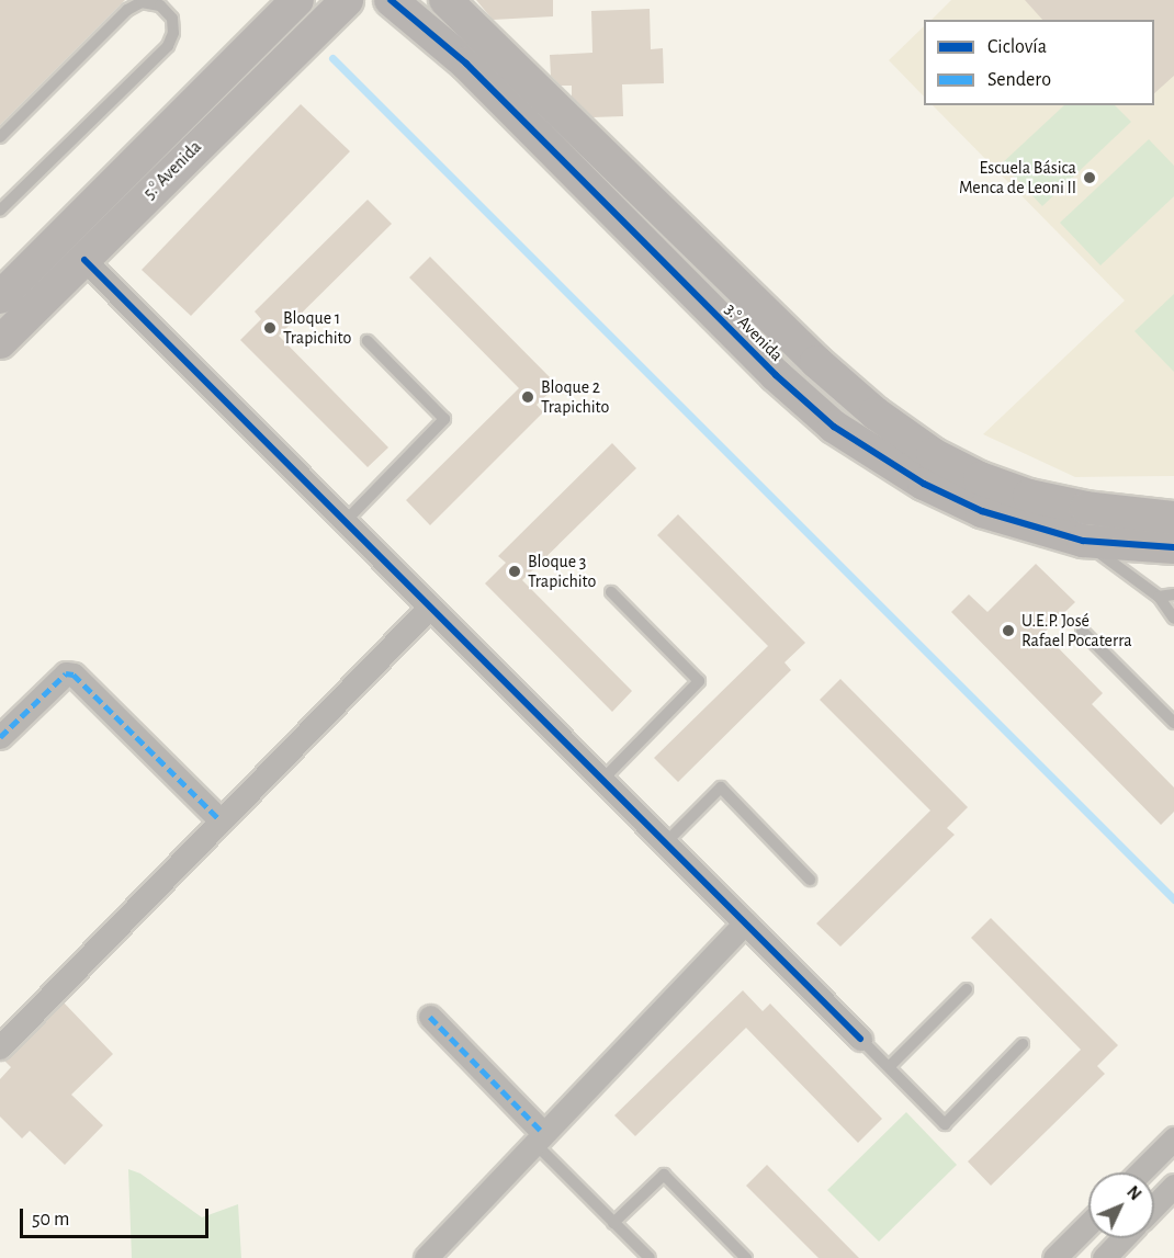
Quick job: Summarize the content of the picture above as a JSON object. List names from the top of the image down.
{
  "streets": {
    "street": ["5.° Avenida", "3.° Avenida"]
  },
  "places": [
    "Escuela Básica Menca de Leoni II",
    "Bloque 1 Trapichito",
    "Bloque 2 Trapichito",
    "Bloque 3 Trapichito",
    "U.E.P. José Rafael Pocaterra"
  ],
  "legend": ["Ciclovía", "Sendero"],
  "scale_bar": "50 m",
  "north": "top right"
}
